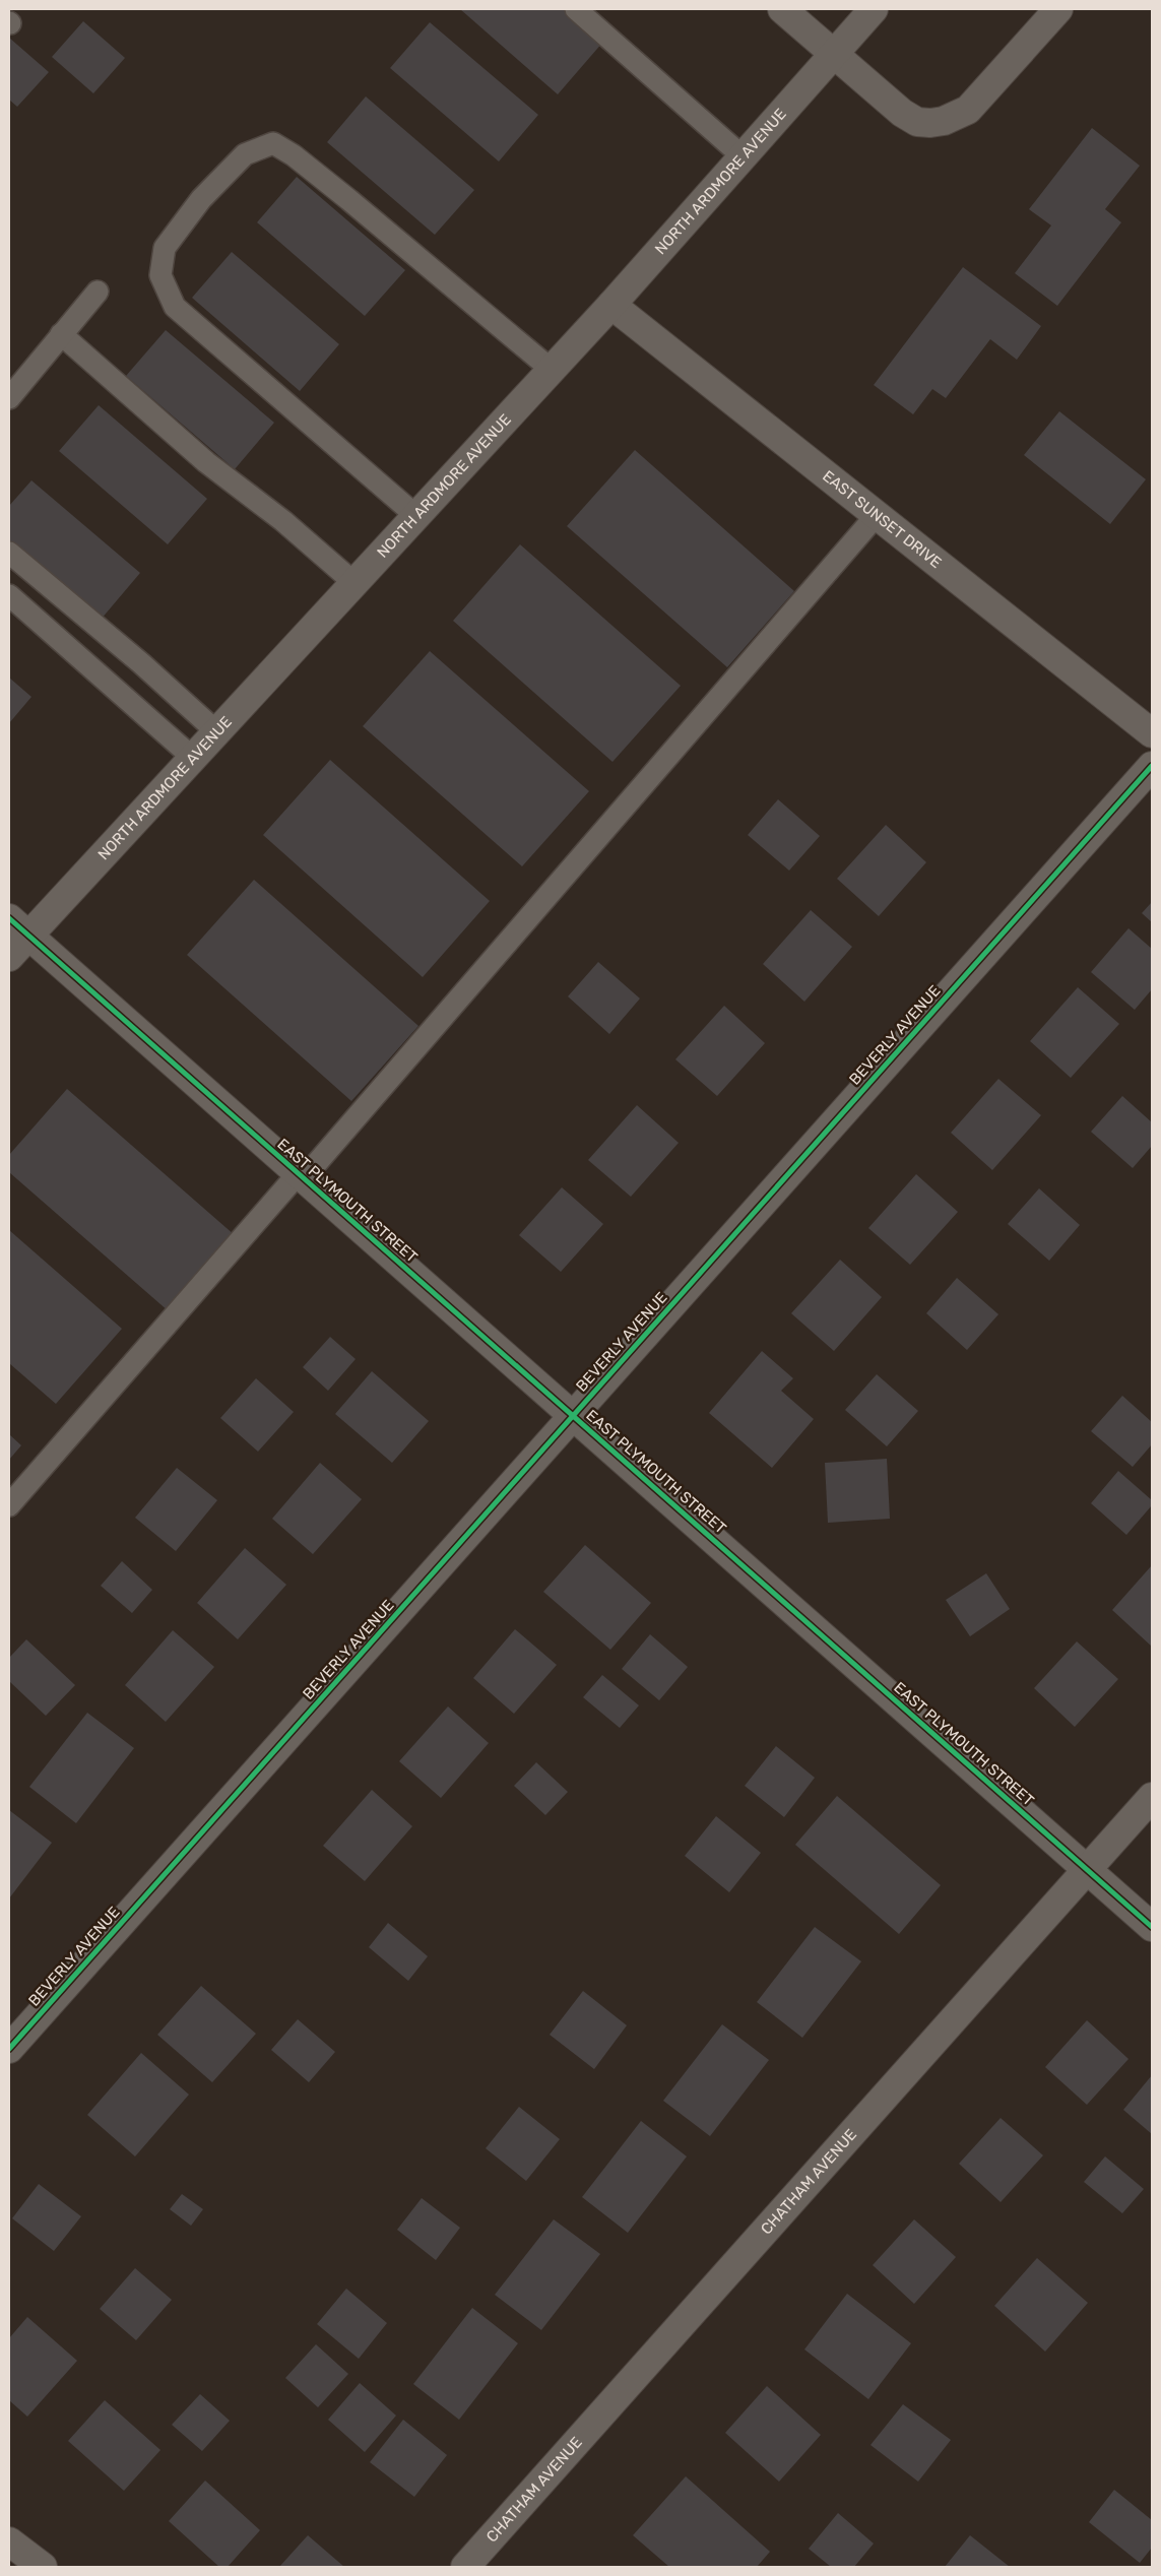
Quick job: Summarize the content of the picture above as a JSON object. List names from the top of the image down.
{
  "streets": {
    "street": [
      "NORTH ARDMORE AVENUE",
      "EAST SUNSET DRIVE",
      "BEVERLY AVENUE",
      "EAST PLYMOUTH STREET",
      "CHATHAM AVENUE"
    ]
  },
  "crossings": [
    ["NORTH ARDMORE AVENUE", "EAST SUNSET DRIVE"],
    ["NORTH ARDMORE AVENUE", "EAST PLYMOUTH STREET"],
    ["BEVERLY AVENUE", "EAST PLYMOUTH STREET"],
    ["EAST PLYMOUTH STREET", "CHATHAM AVENUE"]
  ]
}
